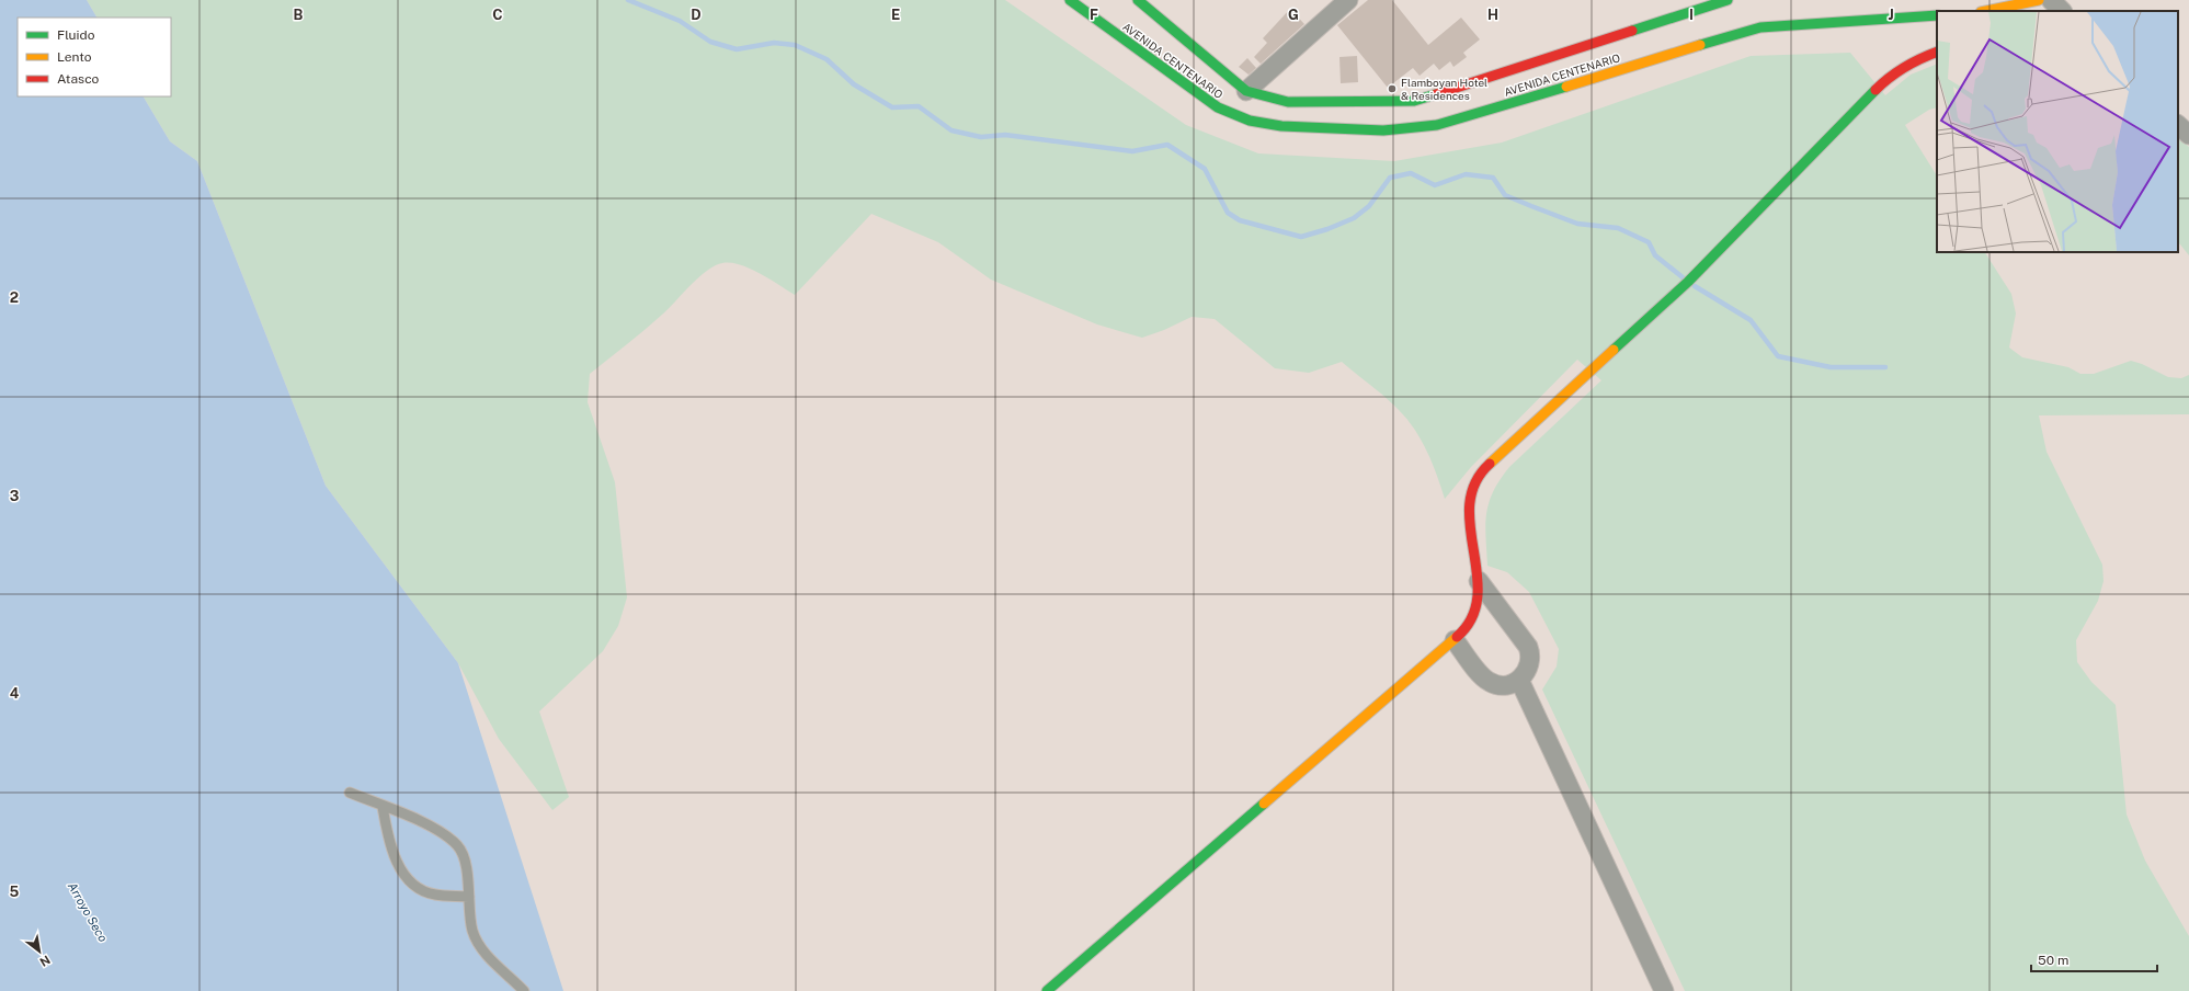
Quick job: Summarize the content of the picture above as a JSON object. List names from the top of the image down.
{
  "streets": {
    "main road": ["AVENIDA CENTENARIO"]
  },
  "water": ["Arroyo Seco"],
  "places": ["Flamboyan Hotel & Residences"],
  "legend": ["Fluido", "Lento", "Atasco"],
  "scale_bar": "50 m",
  "north": "bottom right",
  "grid": {
    "columns": [
      "B",
      "C",
      "D",
      "E",
      "F",
      "G",
      "H",
      "I",
      "J"
    ],
    "rows": [
      "2",
      "3",
      "4",
      "5"
    ]
  }
}
